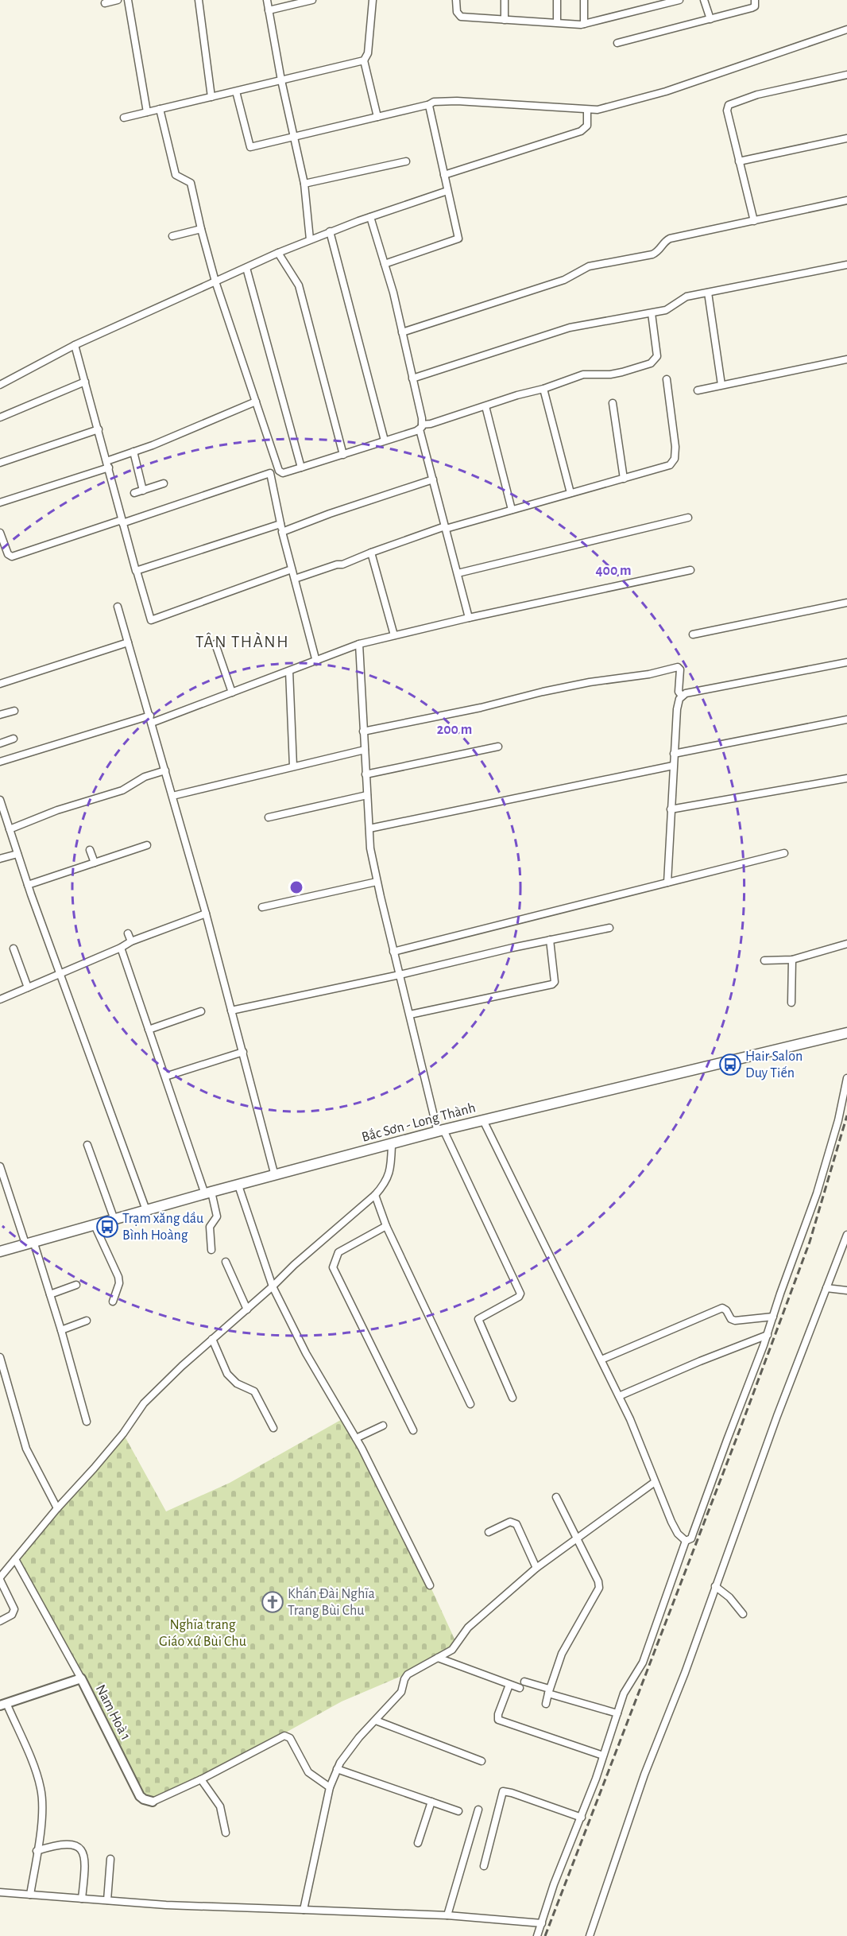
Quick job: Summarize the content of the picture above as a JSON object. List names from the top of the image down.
{
  "streets": {
    "main road": ["Bắc Sơn - Long Thành"],
    "street": ["Nam Hoà 1"]
  },
  "districts": ["TÂN THÀNH"],
  "parks": ["Nghĩa trang Giáo xứ Bùi Chu"],
  "places": {
    "bus stop": ["Hair Salon Duy Tiến", "Trạm xăng dầu Bình Hoàng"],
    "church": ["Khán Đài Nghĩa Trang Bùi Chu"]
  },
  "rings": ["400 m", "200 m"]
}
